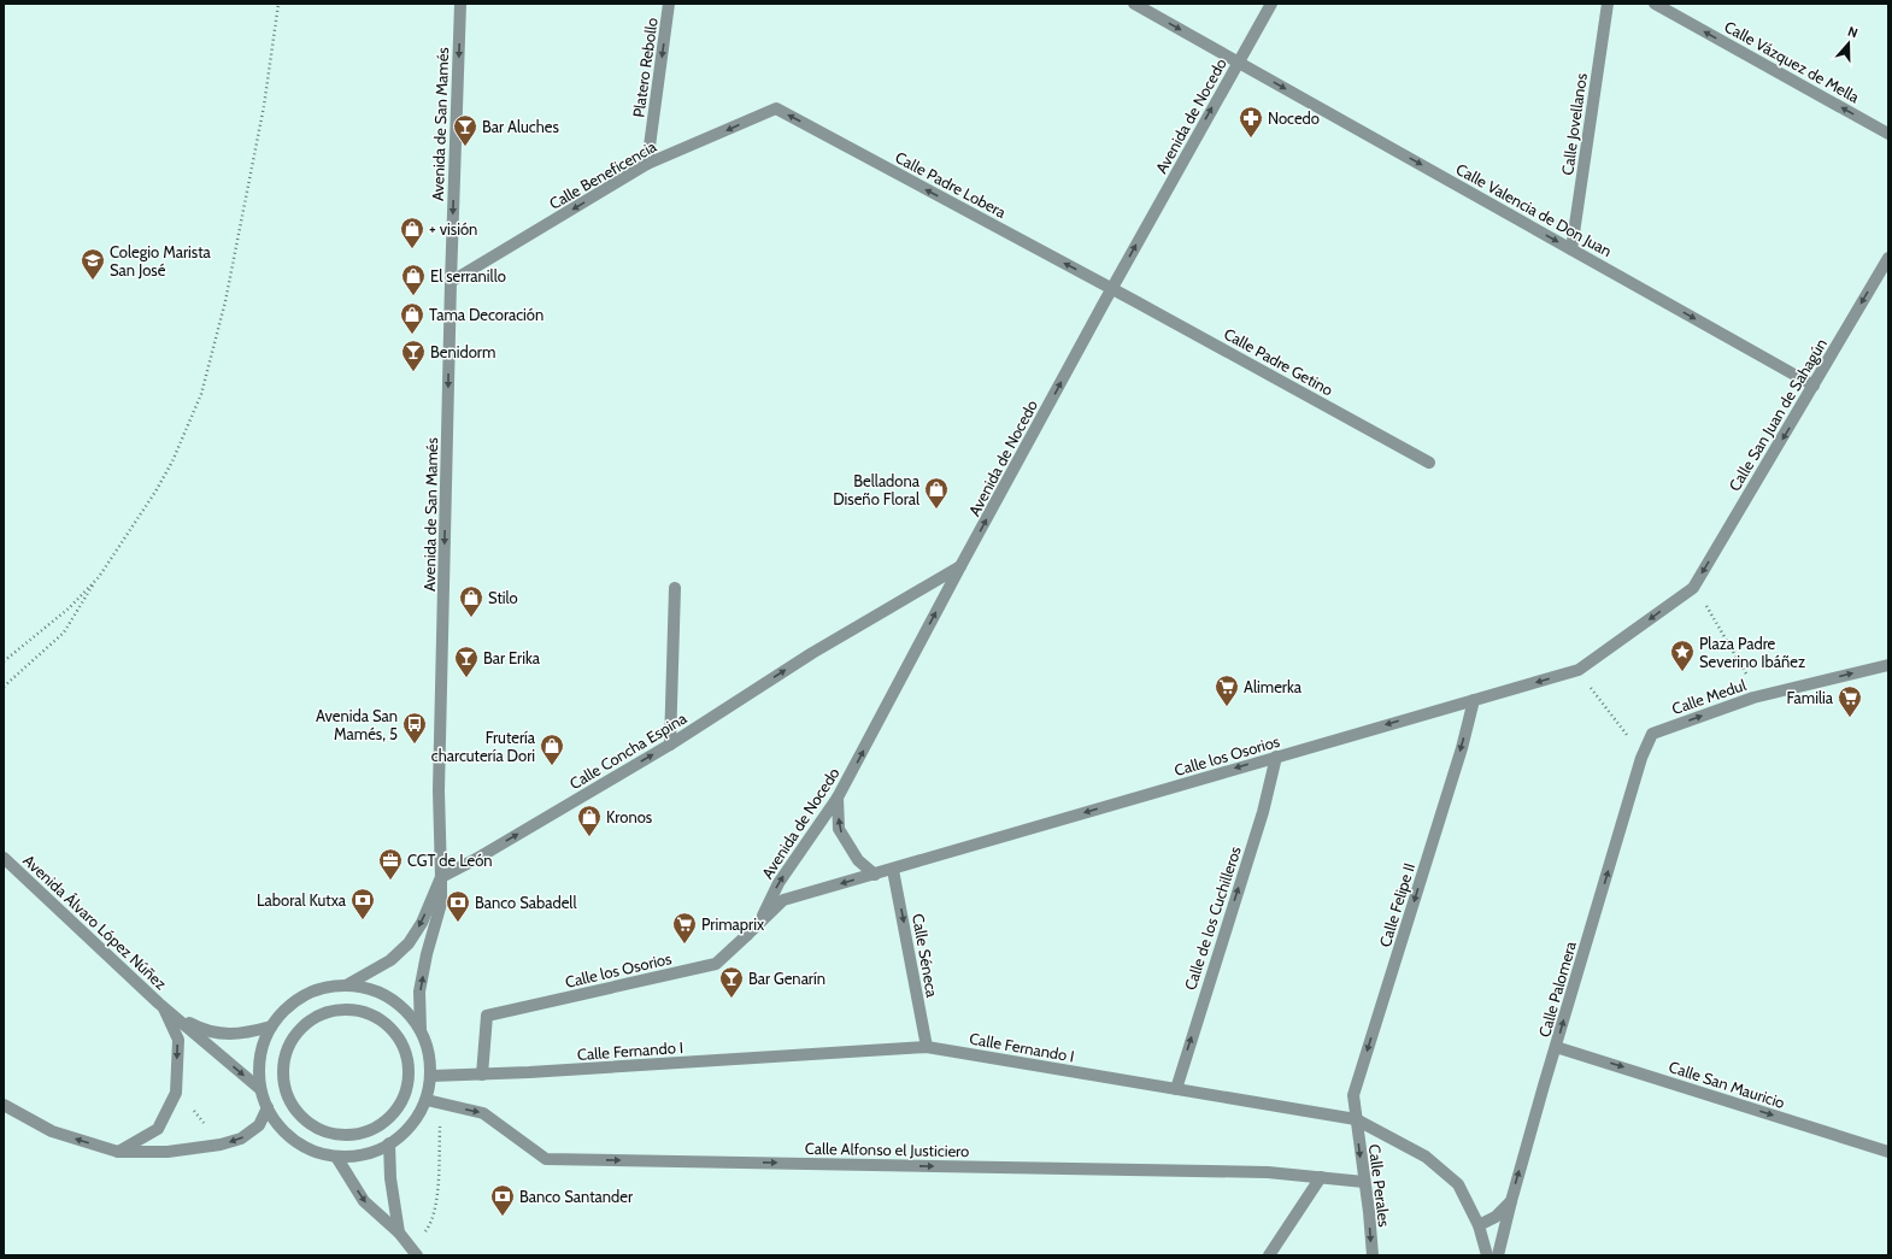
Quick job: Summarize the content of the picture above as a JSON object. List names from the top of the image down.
{
  "streets": {
    "street": [
      "Calle Vázquez de Mella",
      "Platero Rebollo",
      "Avenida de Nocedo",
      "Avenida de San Mamés",
      "Calle Jovellanos",
      "Calle Beneficencia",
      "Calle Padre Lobera",
      "Calle Valencia de Don Juan",
      "Calle Padre Getino",
      "Calle San Juan de Sahagún",
      "Calle Medul",
      "Calle Concha Espina",
      "Calle los Osorios",
      "Calle Felipe II",
      "Calle de los Cuchilleros",
      "Avenida Álvaro López Núñez",
      "Calle Séneca",
      "Calle Palomera",
      "Calle Fernando I",
      "Calle San Mauricio",
      "Calle Alfonso el Justiciero",
      "Calle Perales"
    ]
  },
  "crossings": [
    ["Platero Rebollo", "Calle Beneficencia"],
    ["Avenida de Nocedo", "Calle Padre Lobera"],
    ["Avenida de Nocedo", "Calle Valencia de Don Juan"],
    ["Avenida de Nocedo", "Calle Padre Getino"],
    ["Avenida de Nocedo", "Calle Concha Espina"],
    ["Avenida de Nocedo", "Calle los Osorios"],
    ["Avenida de San Mamés", "Calle Beneficencia"],
    ["Avenida de San Mamés", "Calle Concha Espina"],
    ["Calle Jovellanos", "Calle Valencia de Don Juan"],
    ["Calle Beneficencia", "Calle Padre Lobera"],
    ["Calle Padre Lobera", "Calle Padre Getino"],
    ["Calle Valencia de Don Juan", "Calle San Juan de Sahagún"],
    ["Calle Medul", "Calle Palomera"],
    ["Calle los Osorios", "Calle Felipe II"],
    ["Calle los Osorios", "Calle de los Cuchilleros"],
    ["Calle los Osorios", "Calle Séneca"],
    ["Calle los Osorios", "Calle Fernando I"],
    ["Calle Felipe II", "Calle Fernando I"],
    ["Calle Felipe II", "Calle Perales"],
    ["Calle de los Cuchilleros", "Calle Fernando I"],
    ["Calle Séneca", "Calle Fernando I"],
    ["Calle Palomera", "Calle San Mauricio"],
    ["Calle Fernando I", "Calle Perales"],
    ["Calle Alfonso el Justiciero", "Calle Perales"]
  ],
  "one_way": [
    "Calle Vázquez de Mella",
    "Platero Rebollo",
    "Avenida de Nocedo",
    "Avenida de San Mamés",
    "Calle Beneficencia",
    "Calle Padre Lobera",
    "Calle Valencia de Don Juan",
    "Calle San Juan de Sahagún",
    "Calle Medul",
    "Calle Concha Espina",
    "Calle los Osorios",
    "Calle Felipe II",
    "Calle de los Cuchilleros",
    "Calle Séneca",
    "Calle Palomera",
    "Calle San Mauricio",
    "Calle Alfonso el Justiciero",
    "Calle Perales"
  ],
  "places": {
    "pharmacy": ["Nocedo"],
    "bar": [
      "Bar Aluches",
      "Benidorm",
      "Bar Erika",
      "Bar Genarín"
    ],
    "shop": [
      "+ visión",
      "El serranillo",
      "Tama Decoración",
      "Belladona Diseño Floral",
      "Stilo",
      "Frutería charcutería Dori",
      "Kronos"
    ],
    "school or university": ["Colegio Marista San José"],
    "place": ["Plaza Padre Severino Ibáñez"],
    "supermarket": ["Alimerka", "Familia", "Primaprix"],
    "bus stop": ["Avenida San Mamés, 5"],
    "office": ["CGT de León"],
    "bank": ["Laboral Kutxa", "Banco Sabadell", "Banco Santander"]
  },
  "north": "top"
}
